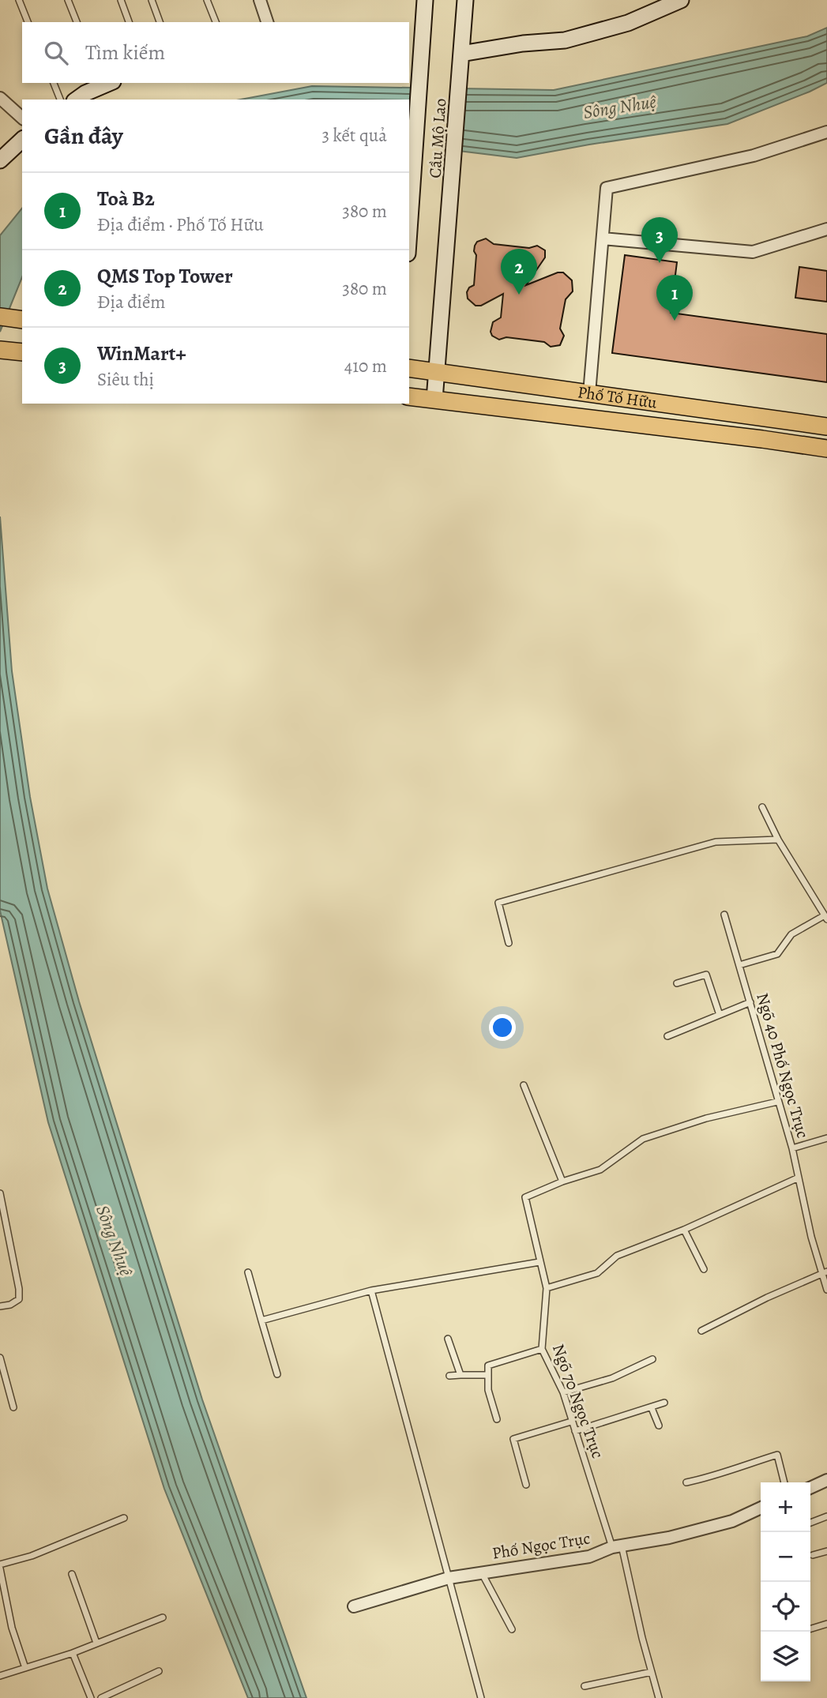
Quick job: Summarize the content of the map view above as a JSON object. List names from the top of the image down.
{
  "streets": {
    "main road": ["Cầu Mộ Lao", "Phố Tố Hữu"],
    "street": ["Phố Ngọc Trục"],
    "lane": ["Ngõ 40 Phố Ngọc Trục", "Ngõ 70 Ngọc Trục"]
  },
  "crossings": [
    ["Cầu Mộ Lao", "Phố Tố Hữu"],
    ["Ngõ 70 Ngọc Trục", "Phố Ngọc Trục"]
  ],
  "water": ["Sông Nhuệ"],
  "page": {
    "search": "Tìm kiếm",
    "heading": ["Gần đây", "3 kết quả"],
    "list": [
      {
        "mark": "1",
        "name": "Toà B2",
        "note": "Địa điểm · Phố Tố Hữu",
        "value": "380 m"
      },
      {
        "mark": "2",
        "name": "QMS Top Tower",
        "note": "Địa điểm",
        "value": "380 m"
      },
      {
        "mark": "3",
        "name": "WinMart+",
        "note": "Siêu thị",
        "value": "410 m"
      }
    ],
    "pins": ["3", "2", "1"],
    "map_buttons": ["+", "−"]
  }
}
